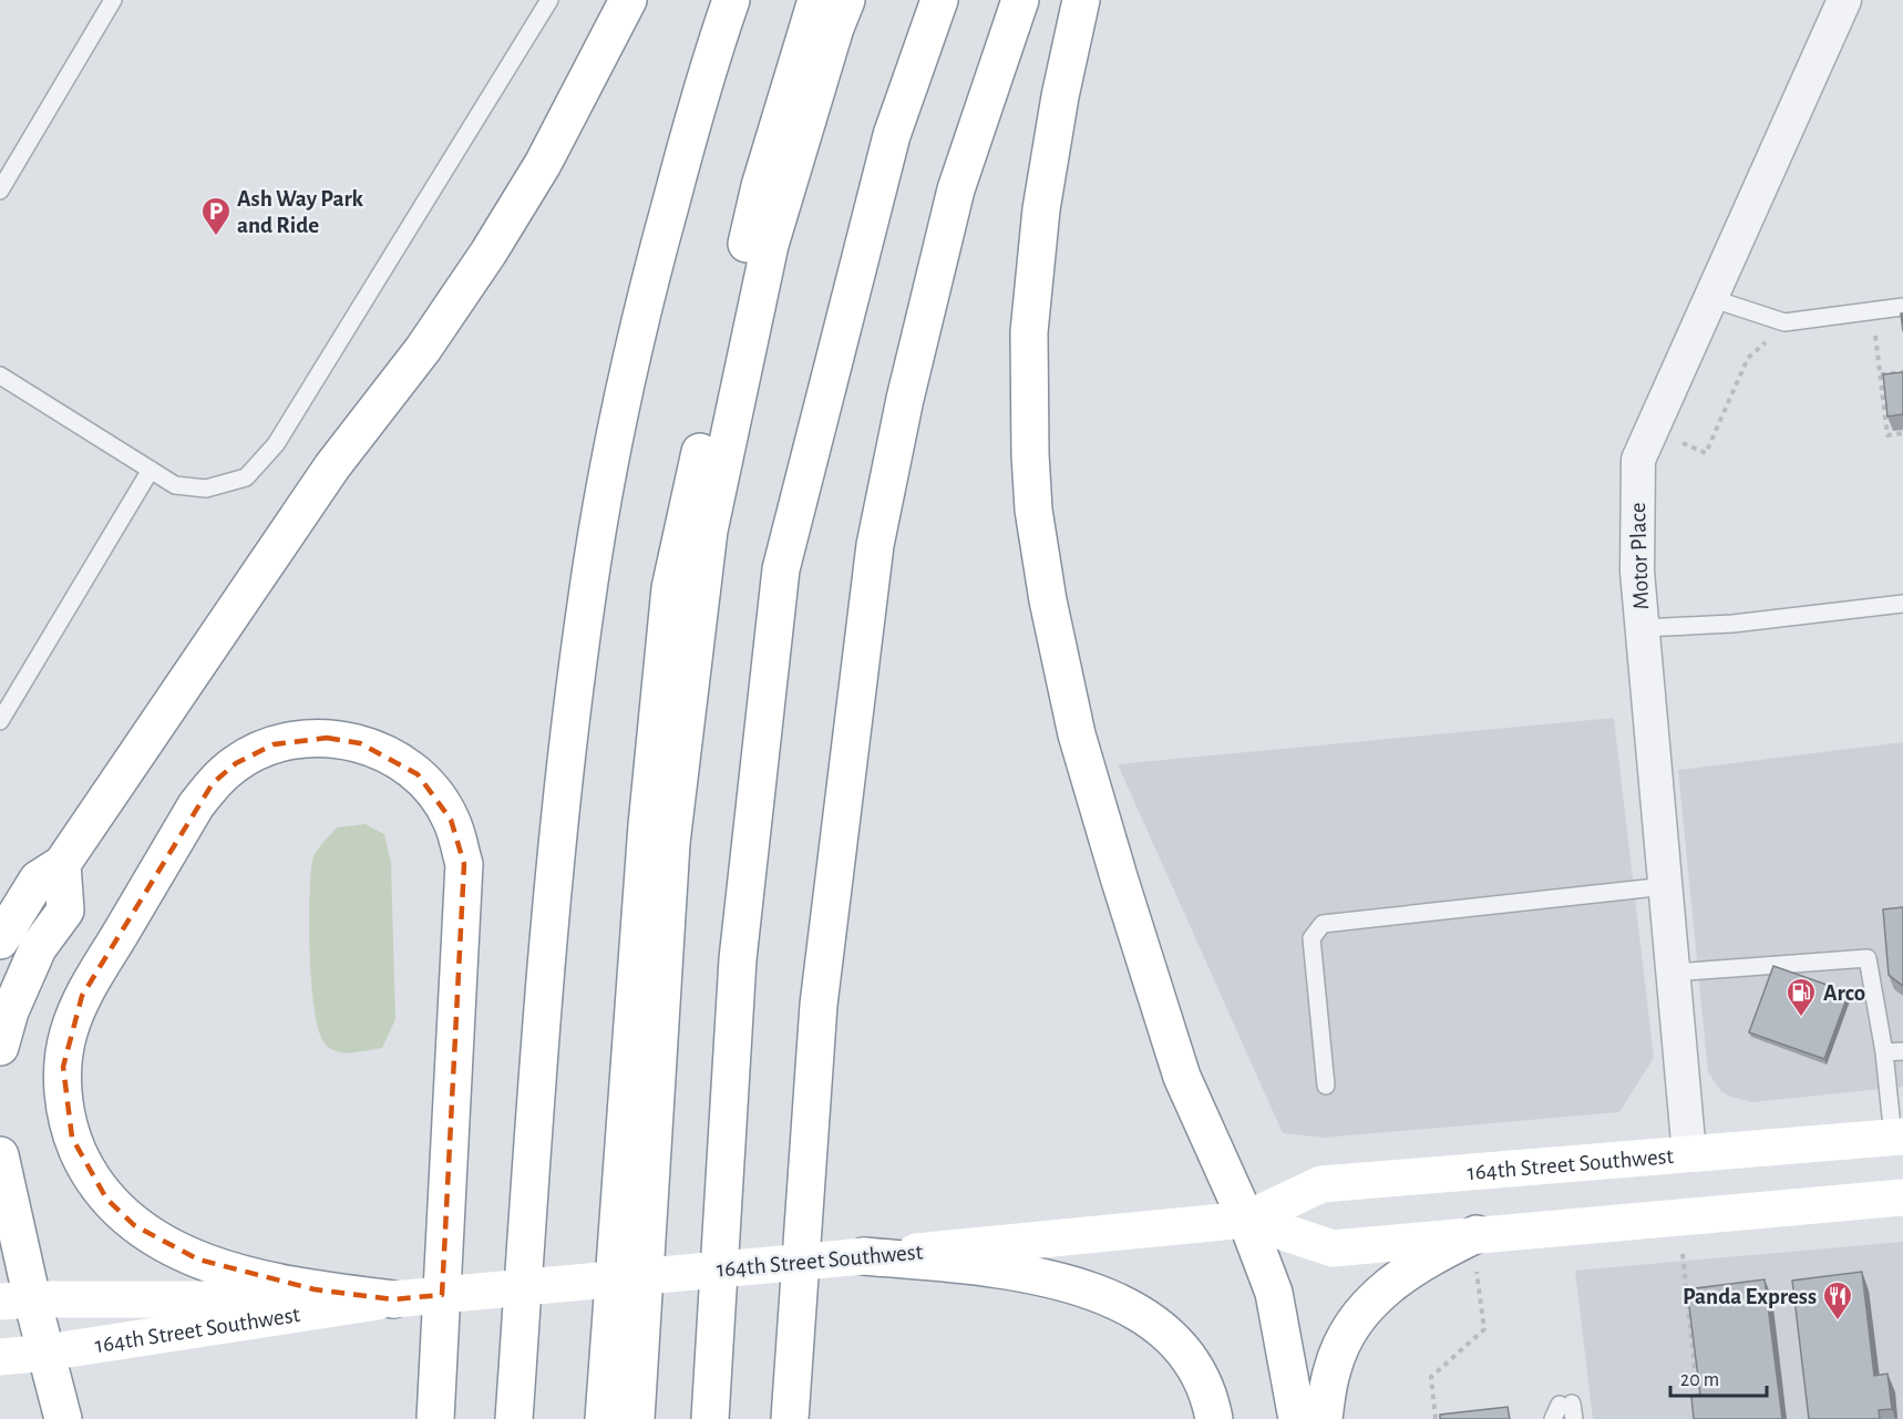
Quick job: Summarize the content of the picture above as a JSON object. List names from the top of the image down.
{
  "streets": {
    "main road": ["164th Street Southwest"],
    "street": ["Motor Place"]
  },
  "crossings": [
    ["Motor Place", "164th Street Southwest"]
  ],
  "places": {
    "parking": ["Ash Way Park and Ride"],
    "fuel station": ["Arco"],
    "restaurant": ["Panda Express"]
  },
  "scale_bar": "20 m"
}
